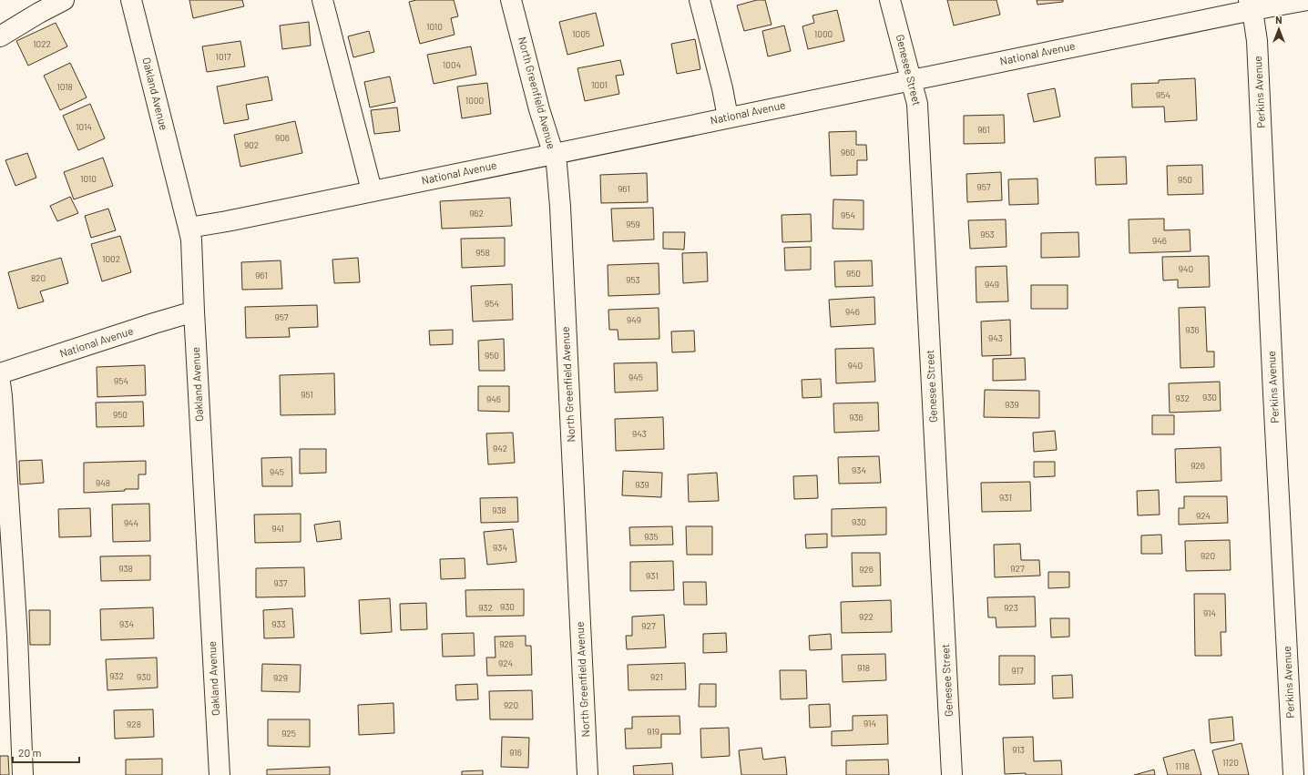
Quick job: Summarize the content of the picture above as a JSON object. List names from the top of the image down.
{
  "streets": {
    "street": [
      "National Avenue",
      "Genesee Street",
      "Perkins Avenue",
      "North Greenfield Avenue",
      "Oakland Avenue"
    ]
  },
  "crossings": [
    ["National Avenue", "Genesee Street"],
    ["National Avenue", "Perkins Avenue"],
    ["National Avenue", "North Greenfield Avenue"],
    ["National Avenue", "Oakland Avenue"]
  ],
  "house_numbers": [
    "1010",
    "1005",
    "1000",
    "1022",
    "1017",
    "1004",
    "1001",
    "1018",
    "954",
    "1000",
    "1014",
    "961",
    "906",
    "902",
    "960",
    "1010",
    "950",
    "957",
    "961",
    "962",
    "954",
    "959",
    "953",
    "946",
    "958",
    "1002",
    "940",
    "950",
    "961",
    "820",
    "953",
    "949",
    "954",
    "946",
    "957",
    "949",
    "936",
    "943",
    "950",
    "940",
    "945",
    "954",
    "951",
    "930",
    "932",
    "946",
    "939",
    "950",
    "936",
    "943",
    "942",
    "926",
    "934",
    "945",
    "948",
    "939",
    "931",
    "938",
    "924",
    "930",
    "944",
    "941",
    "935",
    "934",
    "920",
    "938",
    "927",
    "926",
    "931",
    "937",
    "930",
    "932",
    "923",
    "914",
    "922",
    "934",
    "933",
    "927",
    "926",
    "924",
    "918",
    "917",
    "932",
    "930",
    "921",
    "929",
    "920",
    "914",
    "928",
    "919",
    "925",
    "913",
    "916",
    "1120",
    "1118"
  ],
  "scale_bar": "20 m",
  "north": "top"
}
